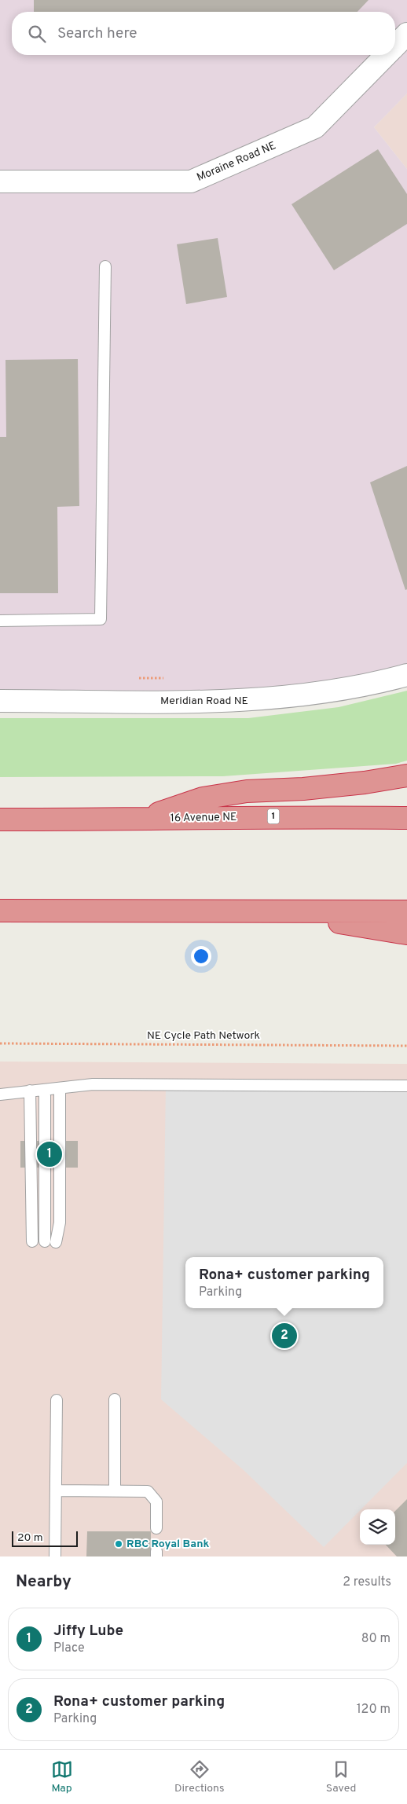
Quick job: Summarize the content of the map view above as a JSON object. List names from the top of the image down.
{
  "streets": {
    "highway": ["1", "16 Avenue NE"],
    "street": ["Moraine Road NE", "Meridian Road NE"],
    "path": ["NE Cycle Path Network"]
  },
  "places": ["RBC Royal Bank"],
  "scale_bar": "20 m",
  "page": {
    "search": "Search here",
    "pins": ["1", "2"],
    "popup": ["Rona+ customer parking", "Parking"],
    "scale": "20 m",
    "heading": ["Nearby", "2 results"],
    "list": [
      {
        "mark": "1",
        "name": "Jiffy Lube",
        "note": "Place",
        "value": "80 m"
      },
      {
        "mark": "2",
        "name": "Rona+ customer parking",
        "note": "Parking",
        "value": "120 m"
      }
    ],
    "nav": ["Map", "Directions", "Saved"]
  }
}
